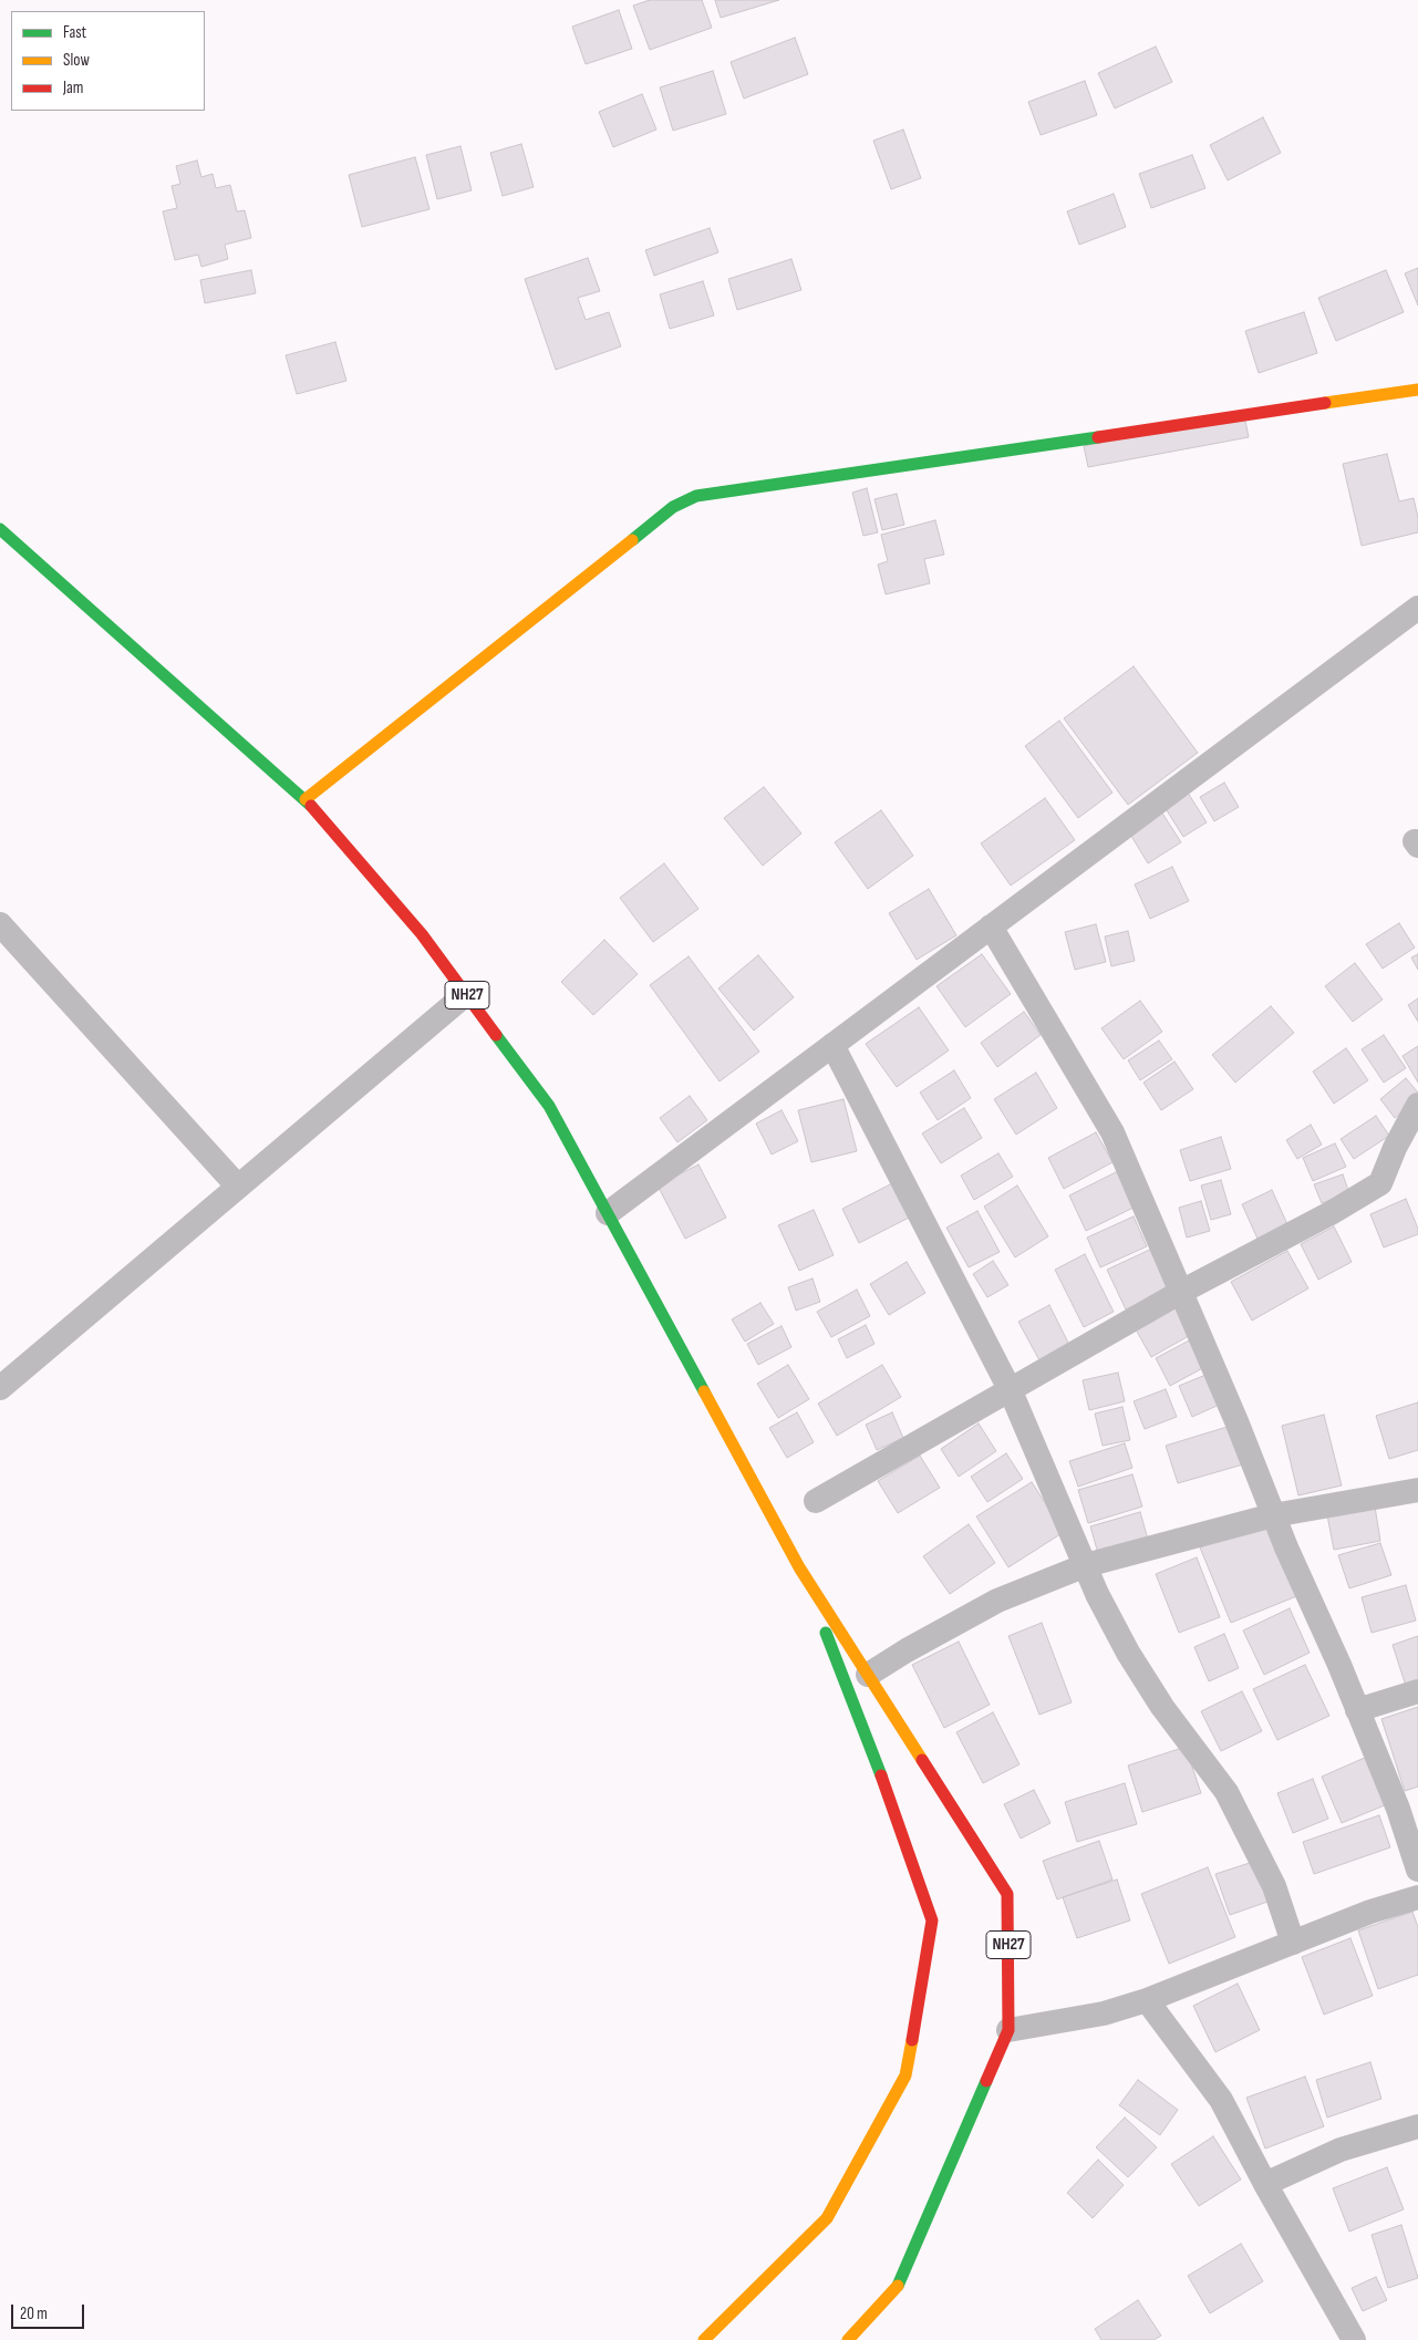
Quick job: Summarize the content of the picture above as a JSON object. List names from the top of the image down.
{
  "streets": {
    "main road": ["NH27"]
  },
  "legend": ["Fast", "Slow", "Jam"],
  "scale_bar": "20 m"
}
